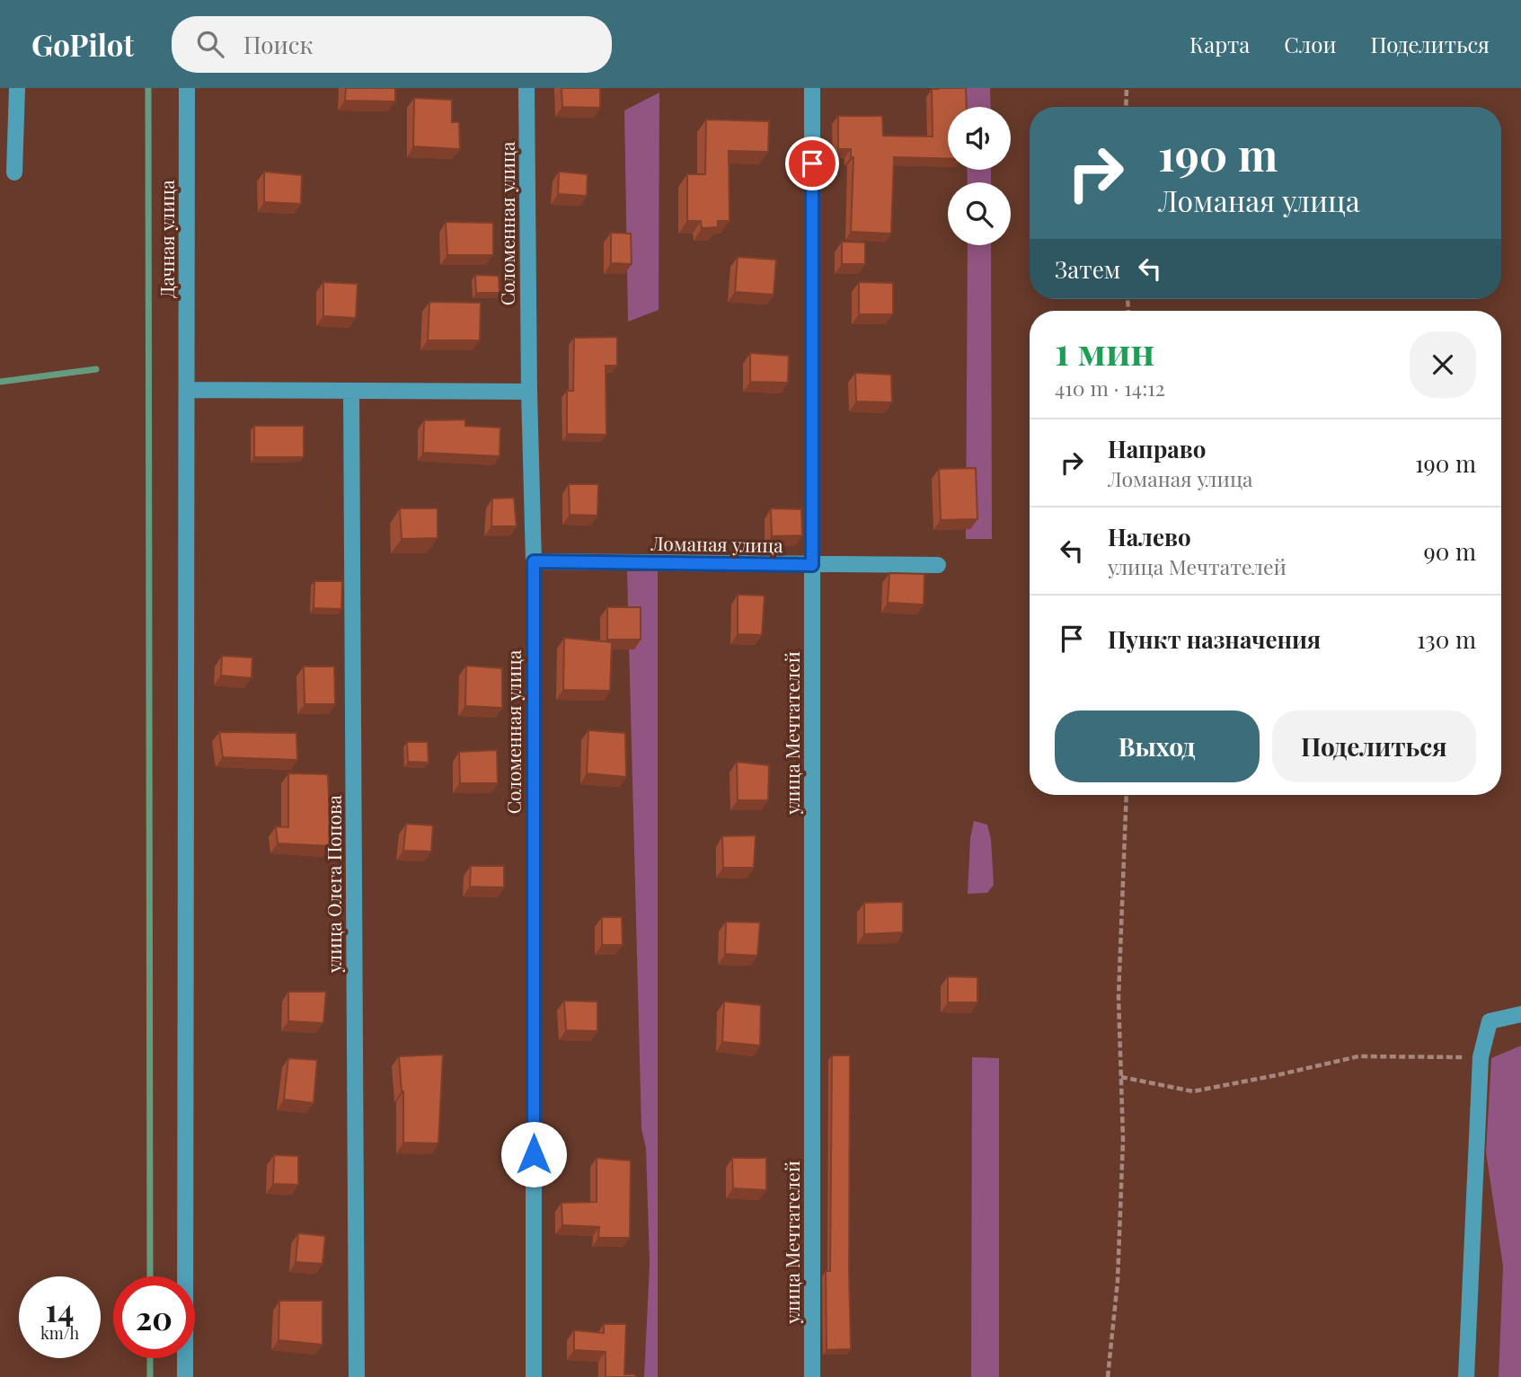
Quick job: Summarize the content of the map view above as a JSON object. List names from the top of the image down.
{
  "streets": {
    "street": [
      "Соломенная улица",
      "Дачная улица",
      "Ломаная улица",
      "улица Мечтателей",
      "улица Олега Попова"
    ]
  },
  "crossings": [
    ["Соломенная улица", "Ломаная улица"],
    ["Ломаная улица", "улица Мечтателей"]
  ],
  "page": {
    "header": "GoPilot",
    "search": "Поиск",
    "nav": ["Карта", "Слои", "Поделиться"],
    "turn": ["190 m", "Ломаная улица"],
    "then": "Затем",
    "heading": ["1 мин", "410 m · 14:12"],
    "list": [
      {
        "name": "Направо",
        "note": "Ломаная улица",
        "value": "190 m"
      },
      {
        "name": "Налево",
        "note": "улица Мечтателей",
        "value": "90 m"
      },
      {
        "name": "Пункт назначения",
        "value": "130 m"
      }
    ],
    "buttons": ["Выход", "Поделиться"],
    "speed": "14 km/h",
    "limit": "20"
  }
}
